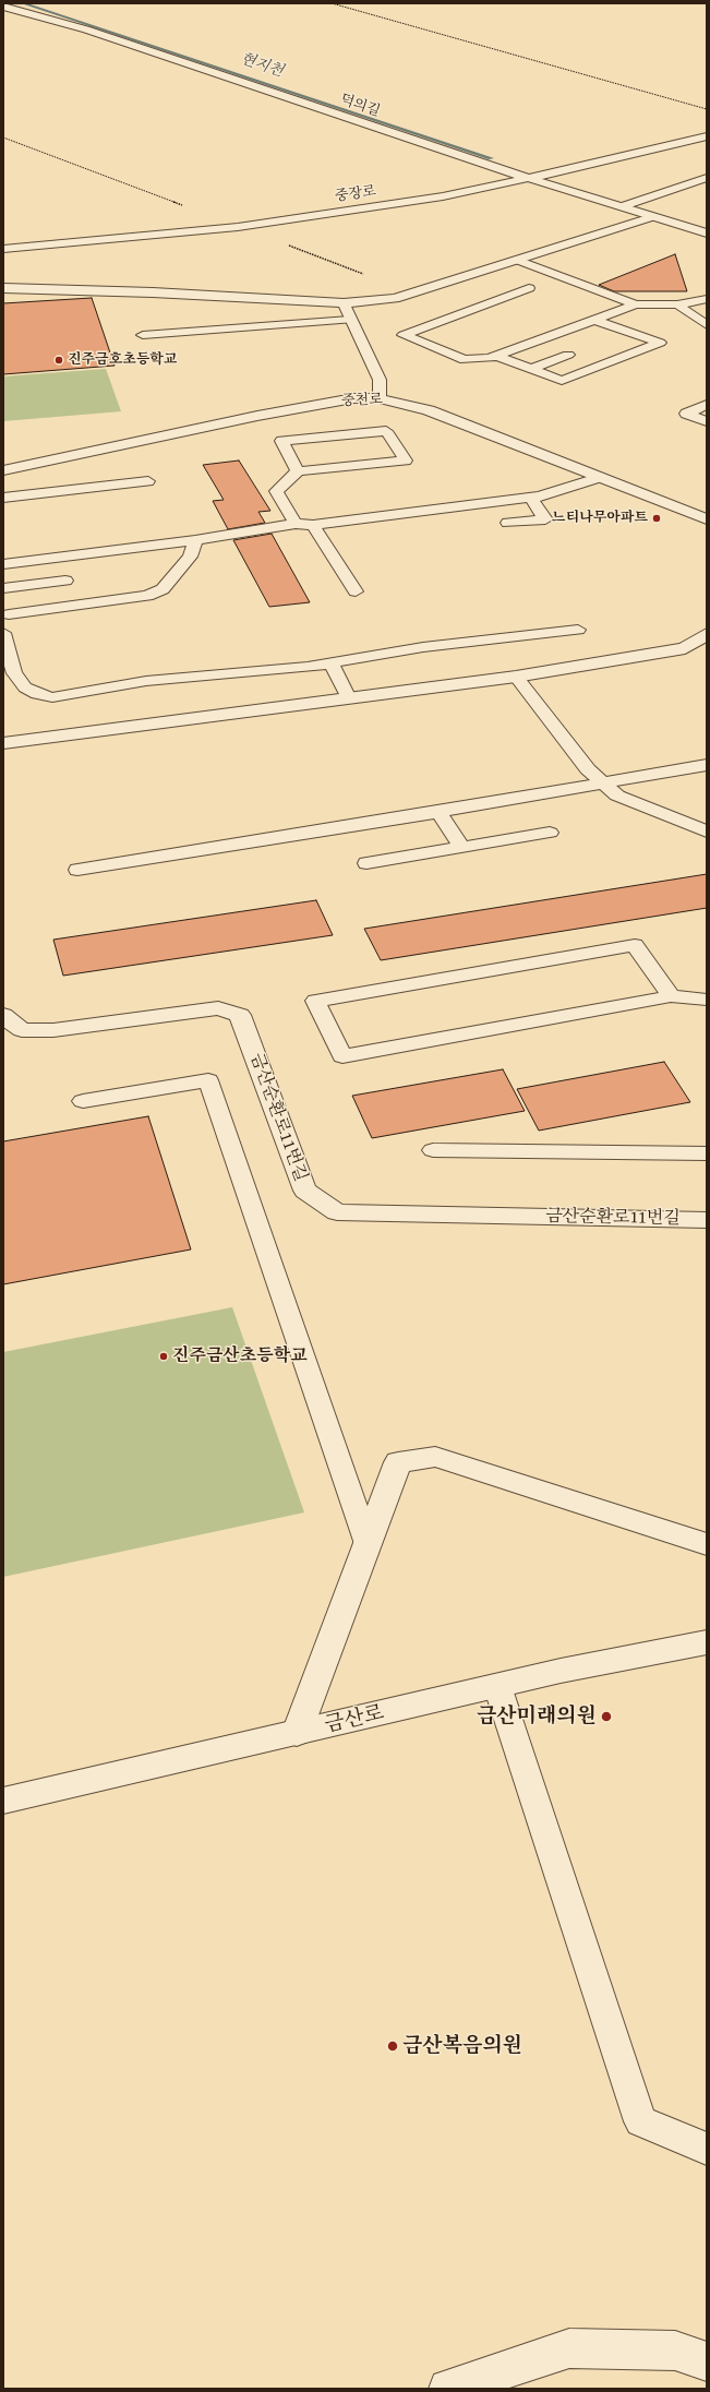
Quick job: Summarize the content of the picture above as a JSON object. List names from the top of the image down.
{
  "streets": {
    "street": [
      "덕의길",
      "중장로",
      "중천로",
      "금산순환로11번길",
      "금산로"
    ]
  },
  "crossings": [
    ["덕의길", "중장로"]
  ],
  "water": ["현지천"],
  "places": [
    "진주금호초등학교",
    "느티나무아파트",
    "진주금산초등학교",
    "금산미래의원",
    "금산복음의원"
  ]
}
